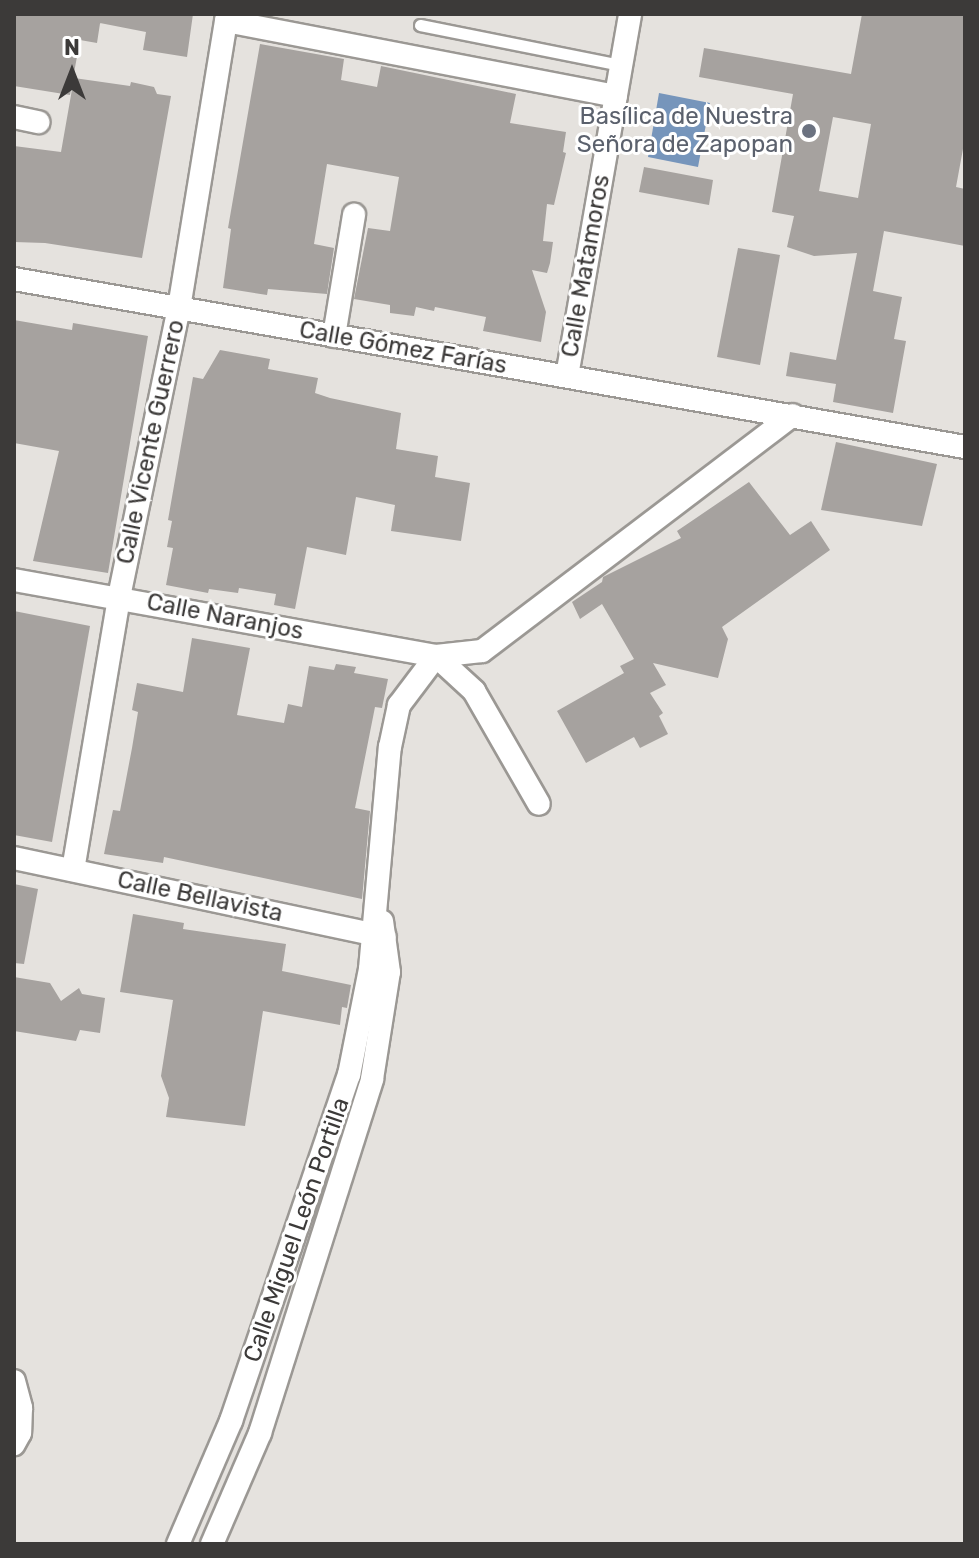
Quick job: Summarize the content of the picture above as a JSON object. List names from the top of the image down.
{
  "streets": {
    "street": [
      "Calle Matamoros",
      "Calle Gómez Farías",
      "Calle Vicente Guerrero",
      "Calle Naranjos",
      "Calle Bellavista",
      "Calle Miguel León Portilla"
    ]
  },
  "crossings": [
    ["Calle Matamoros", "Calle Gómez Farías"],
    ["Calle Gómez Farías", "Calle Vicente Guerrero"],
    ["Calle Gómez Farías", "Calle Naranjos"],
    ["Calle Vicente Guerrero", "Calle Naranjos"],
    ["Calle Vicente Guerrero", "Calle Bellavista"],
    ["Calle Naranjos", "Calle Miguel León Portilla"],
    ["Calle Bellavista", "Calle Miguel León Portilla"]
  ],
  "places": ["Basílica de Nuestra Señora de Zapopan"],
  "north": "top"
}
